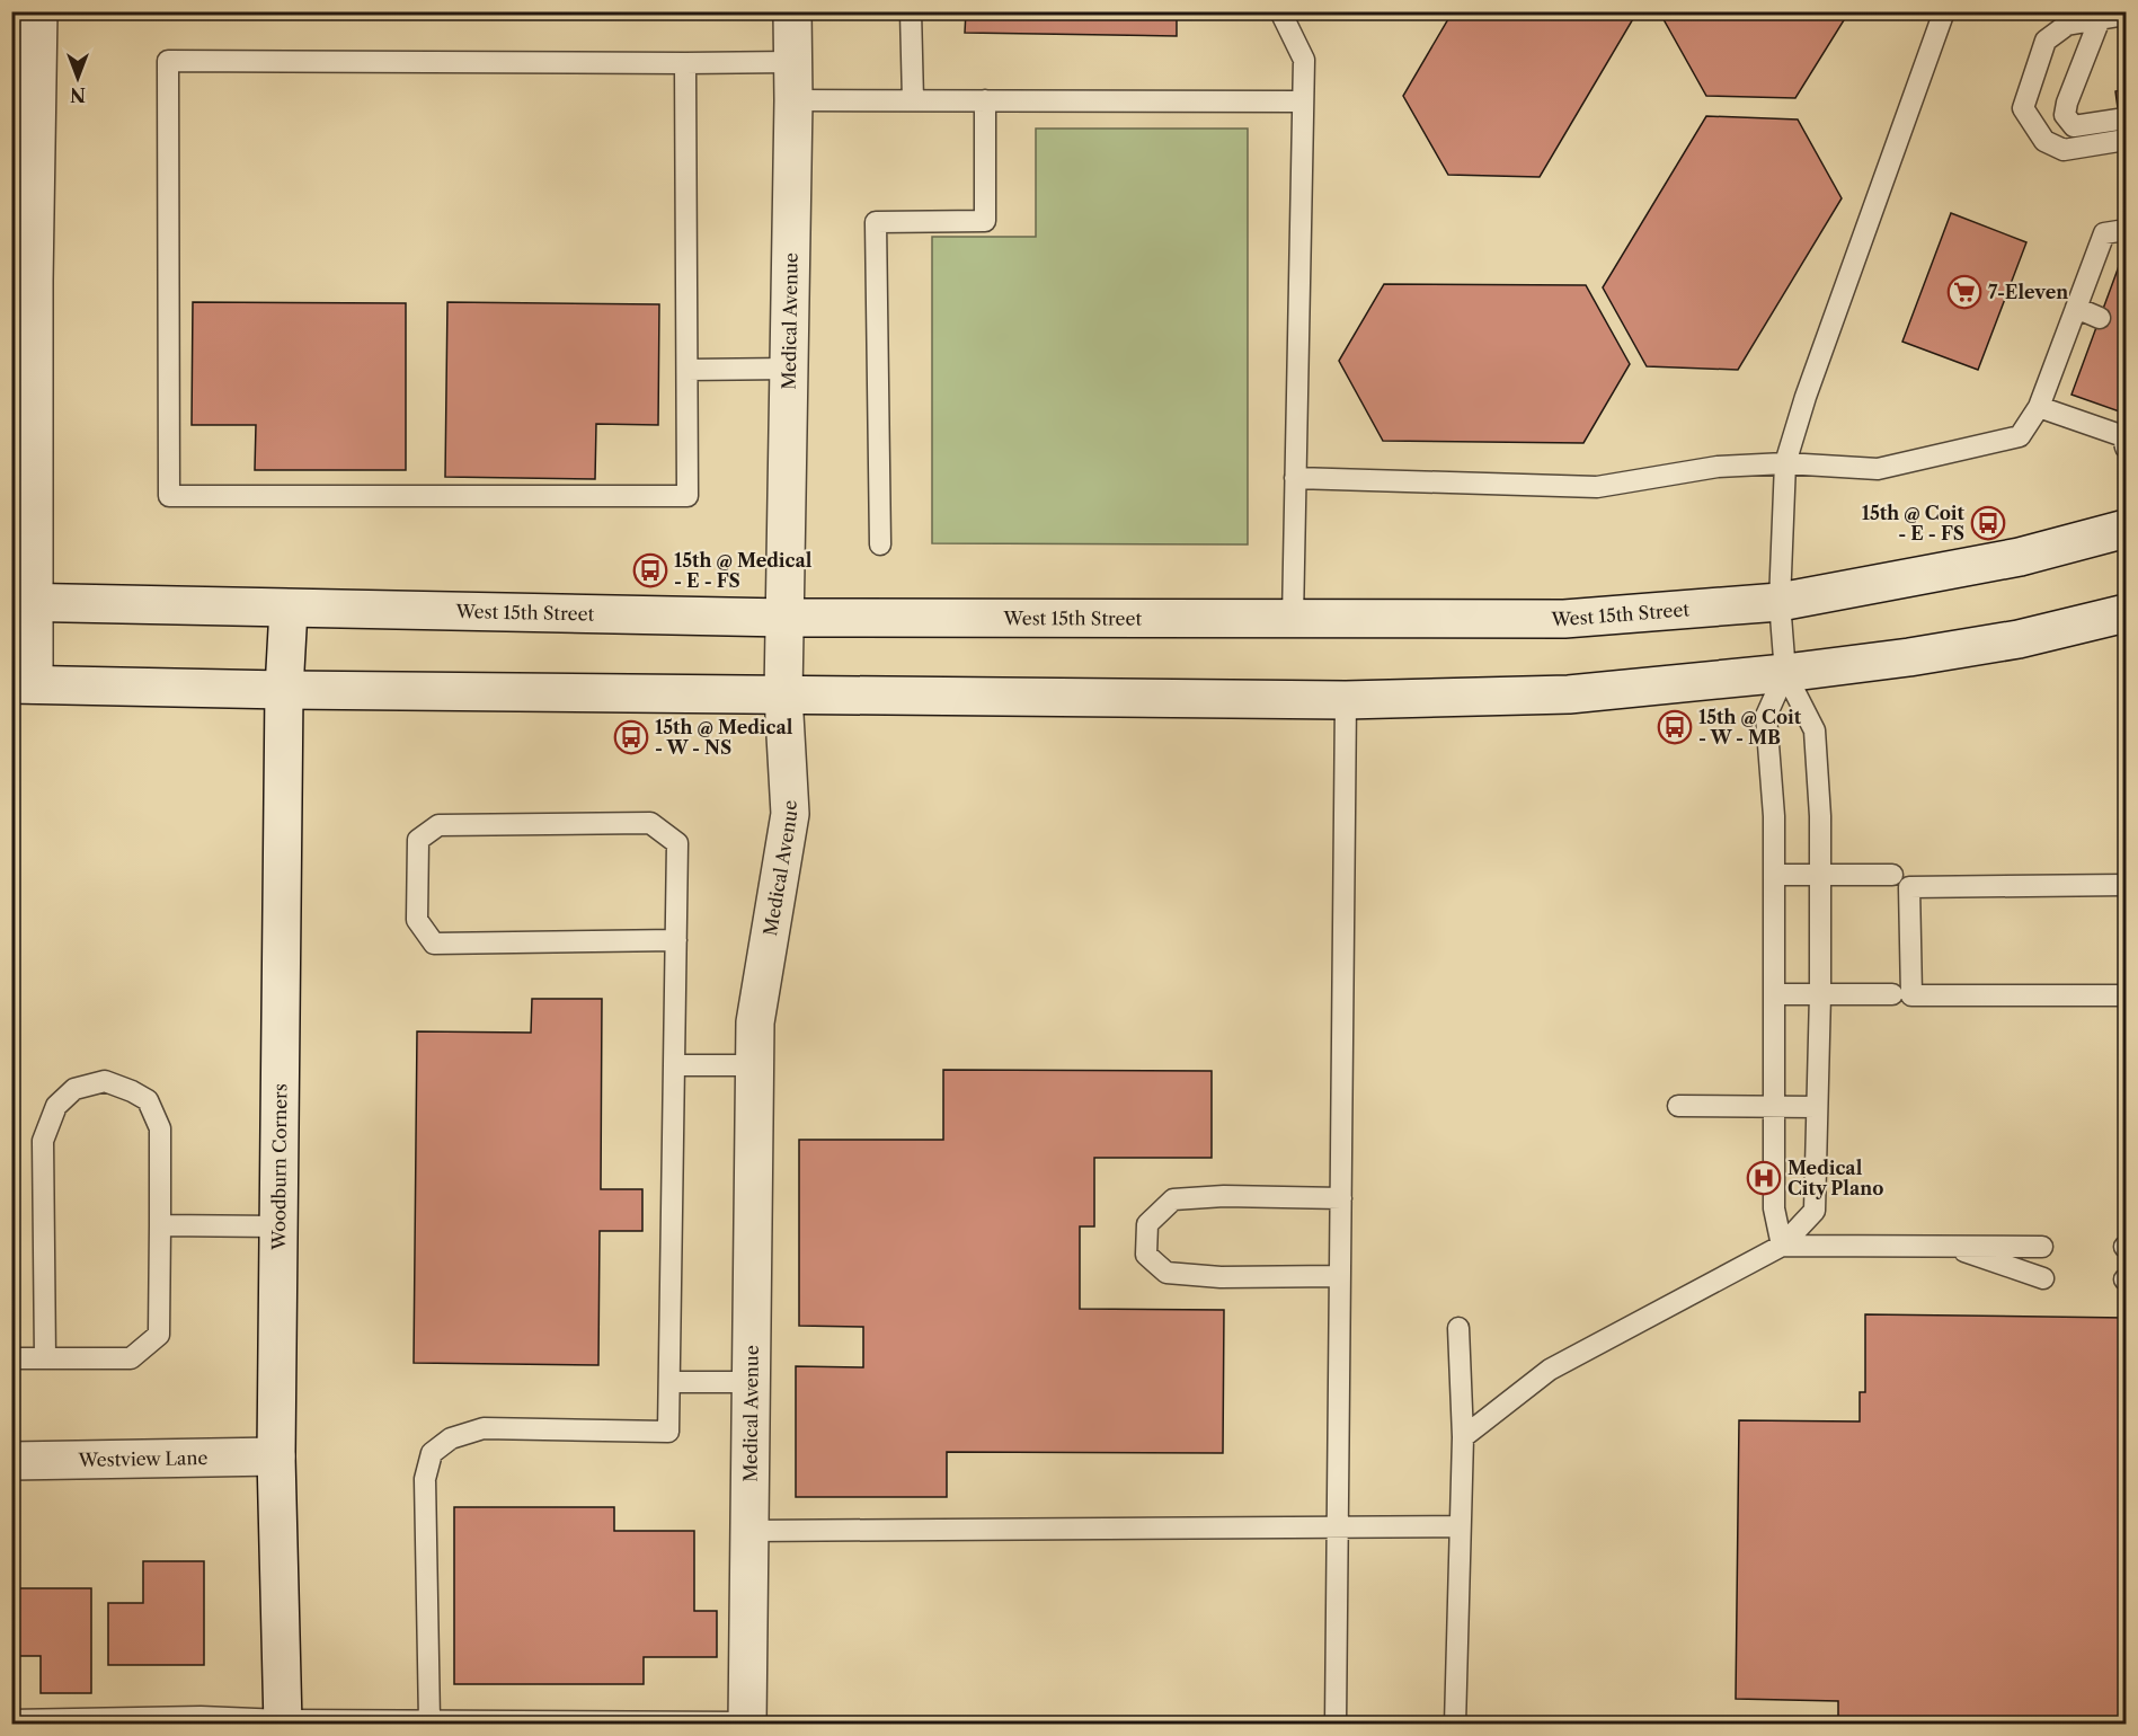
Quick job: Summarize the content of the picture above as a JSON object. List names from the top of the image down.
{
  "streets": {
    "main road": [
      "Medical Avenue",
      "West 15th Street",
      "Woodburn Corners",
      "Westview Lane"
    ]
  },
  "crossings": [
    ["Medical Avenue", "West 15th Street"],
    ["West 15th Street", "Woodburn Corners"],
    ["Woodburn Corners", "Westview Lane"]
  ],
  "places": {
    "supermarket": ["7-Eleven"],
    "bus stop": [
      "15th @ Coit - E - FS",
      "15th @ Medical - E - FS",
      "15th @ Coit - W - MB",
      "15th @ Medical - W - NS"
    ],
    "hospital": ["Medical City Plano"]
  },
  "north": "bottom"
}
